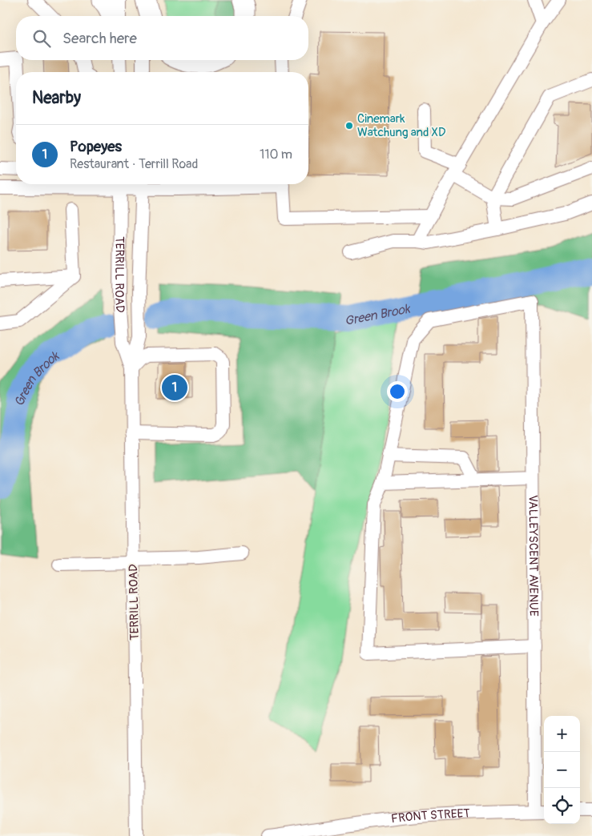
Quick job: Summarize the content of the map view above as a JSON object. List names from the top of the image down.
{
  "streets": {
    "street": ["TERRILL ROAD", "VALLEYSCENT AVENUE", "FRONT STREET"]
  },
  "crossings": [
    ["VALLEYSCENT AVENUE", "FRONT STREET"]
  ],
  "water": ["Green Brook"],
  "places": ["Cinemark Watchung and XD"],
  "page": {
    "search": "Search here",
    "heading": "Nearby",
    "list": [
      {
        "mark": "1",
        "name": "Popeyes",
        "note": "Restaurant · Terrill Road",
        "value": "110 m"
      }
    ],
    "pins": "1",
    "map_buttons": ["+", "−"]
  }
}
